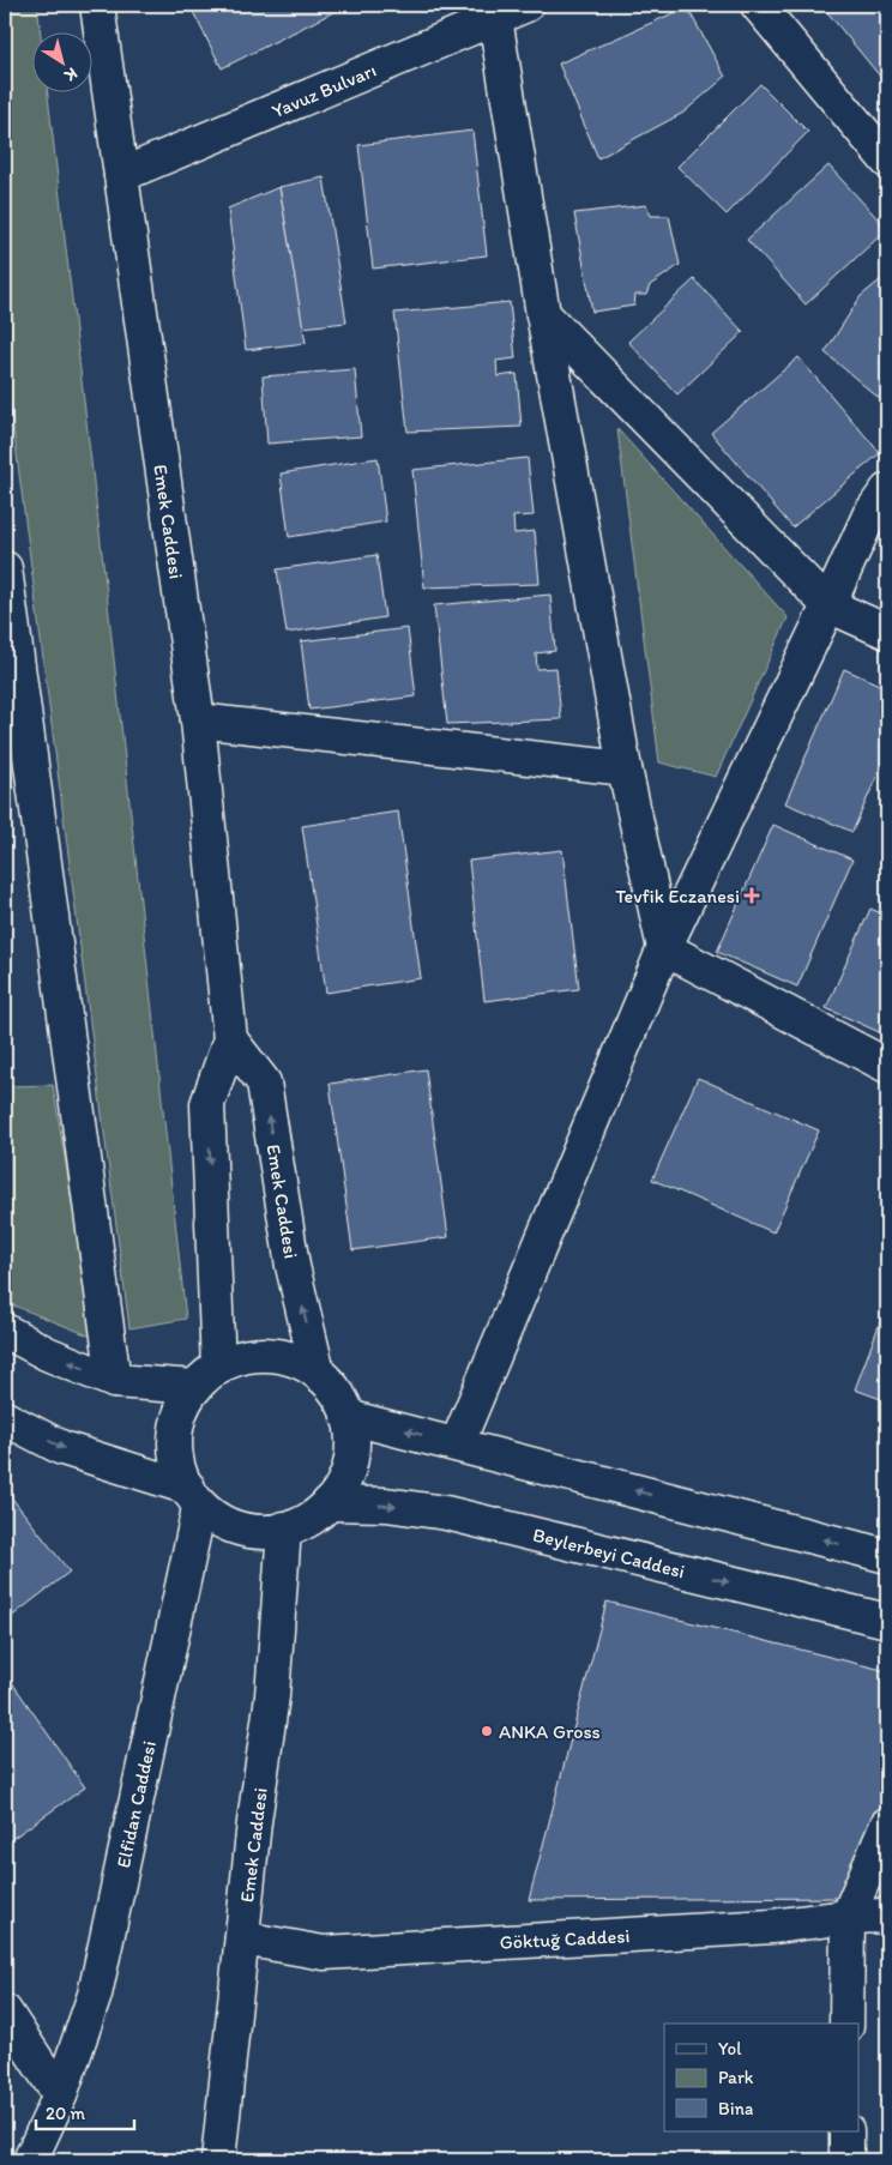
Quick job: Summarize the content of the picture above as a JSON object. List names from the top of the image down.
{
  "streets": {
    "street": [
      "Yavuz Bulvarı",
      "Emek Caddesi",
      "Beylerbeyi Caddesi",
      "Elfidan Caddesi",
      "Göktuğ Caddesi"
    ]
  },
  "crossings": [
    ["Yavuz Bulvarı", "Emek Caddesi"],
    ["Emek Caddesi", "Beylerbeyi Caddesi"],
    ["Emek Caddesi", "Elfidan Caddesi"],
    ["Emek Caddesi", "Göktuğ Caddesi"],
    ["Beylerbeyi Caddesi", "Elfidan Caddesi"]
  ],
  "places": {
    "health": ["Tevfik Eczanesi"],
    "other": ["ANKA Gross"]
  },
  "legend": ["Yol", "Park", "Bina"],
  "scale_bar": "20 m",
  "north": "bottom right"
}
